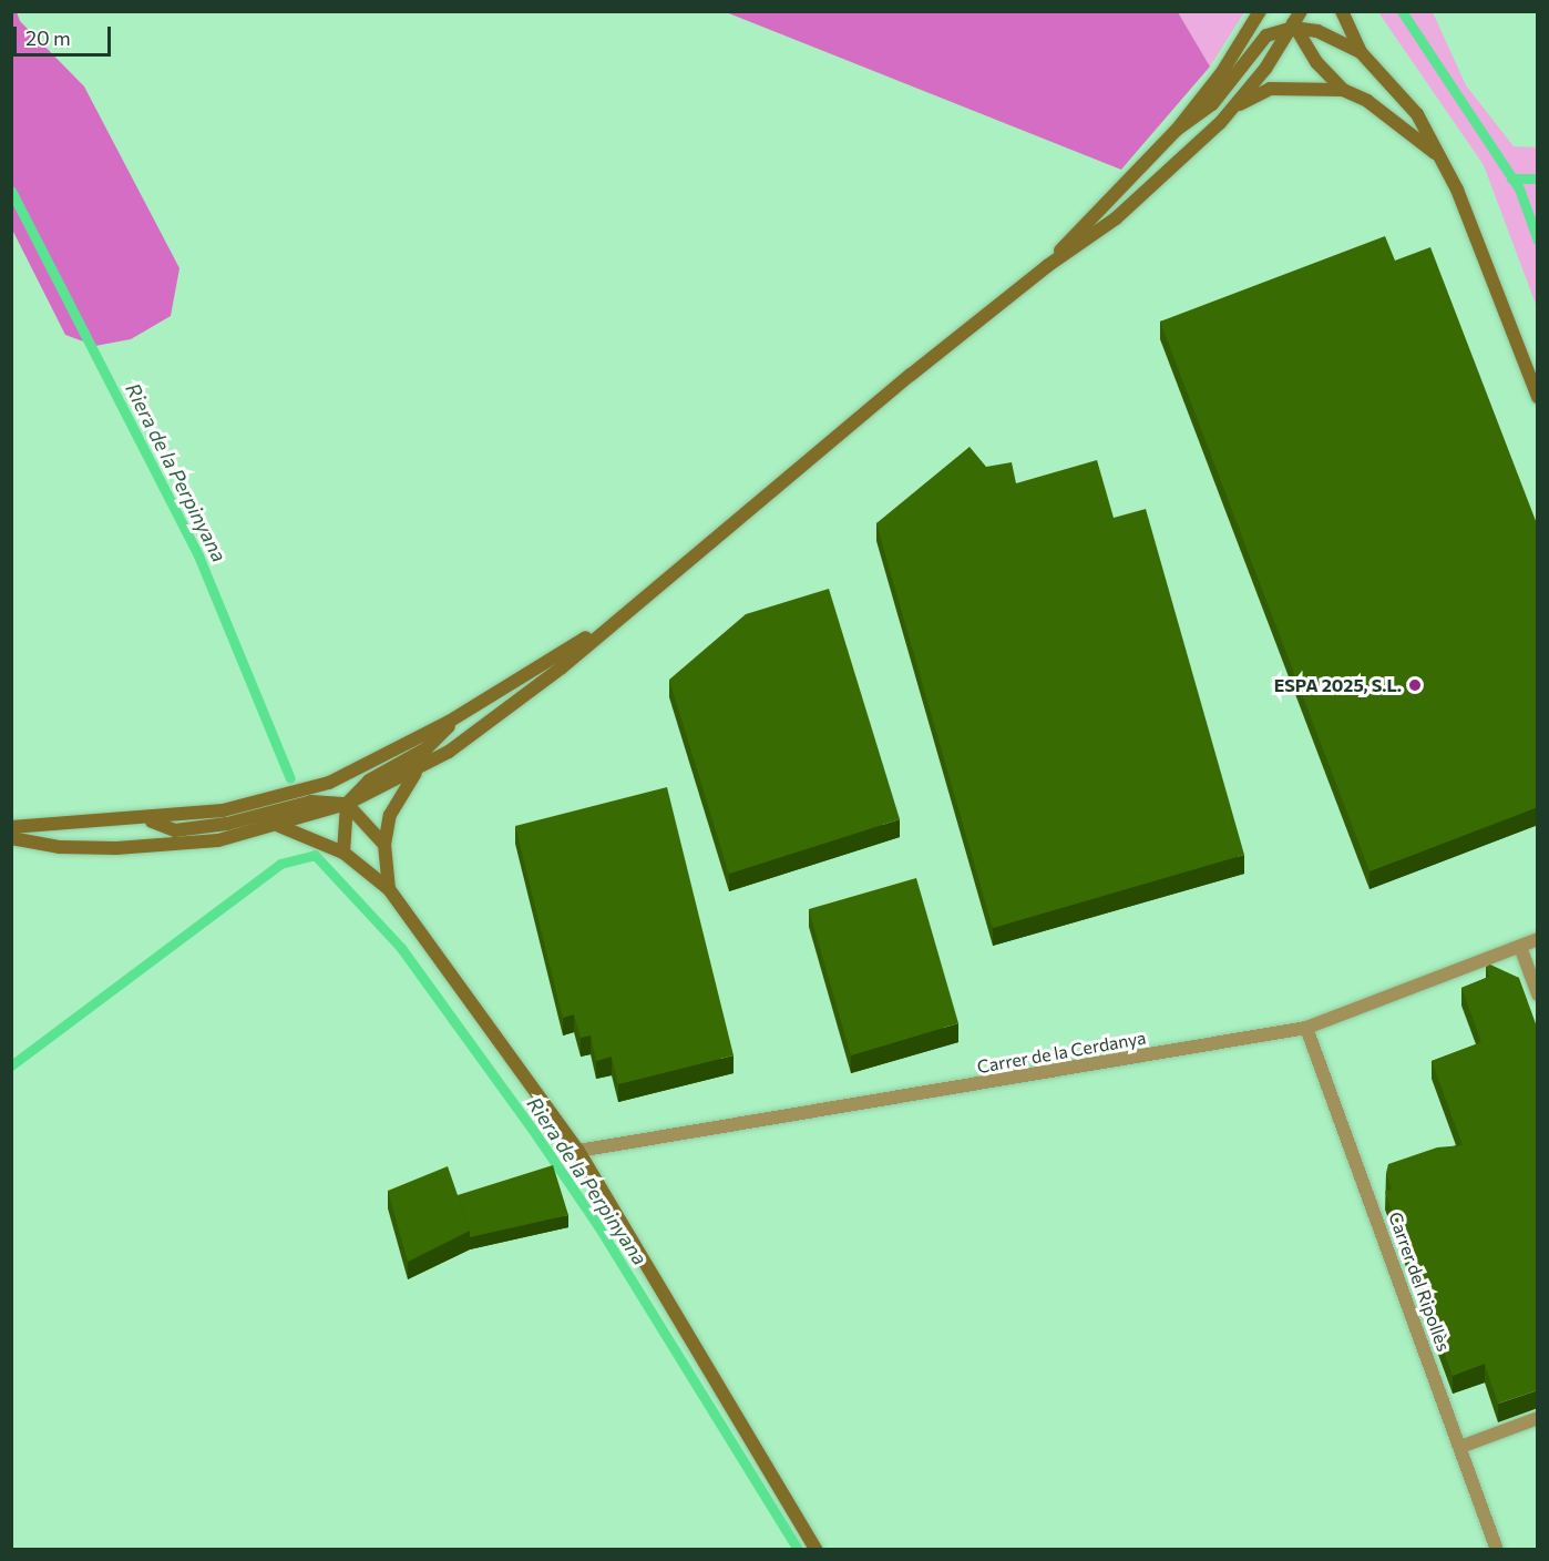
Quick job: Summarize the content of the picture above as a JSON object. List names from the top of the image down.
{
  "streets": {
    "street": ["Carrer de la Cerdanya", "Carrer del Ripollès"]
  },
  "crossings": [
    ["Carrer de la Cerdanya", "Carrer del Ripollès"]
  ],
  "water": ["Riera de la Perpinyana"],
  "places": ["ESPA 2025, S.L."],
  "scale_bar": "20 m"
}
